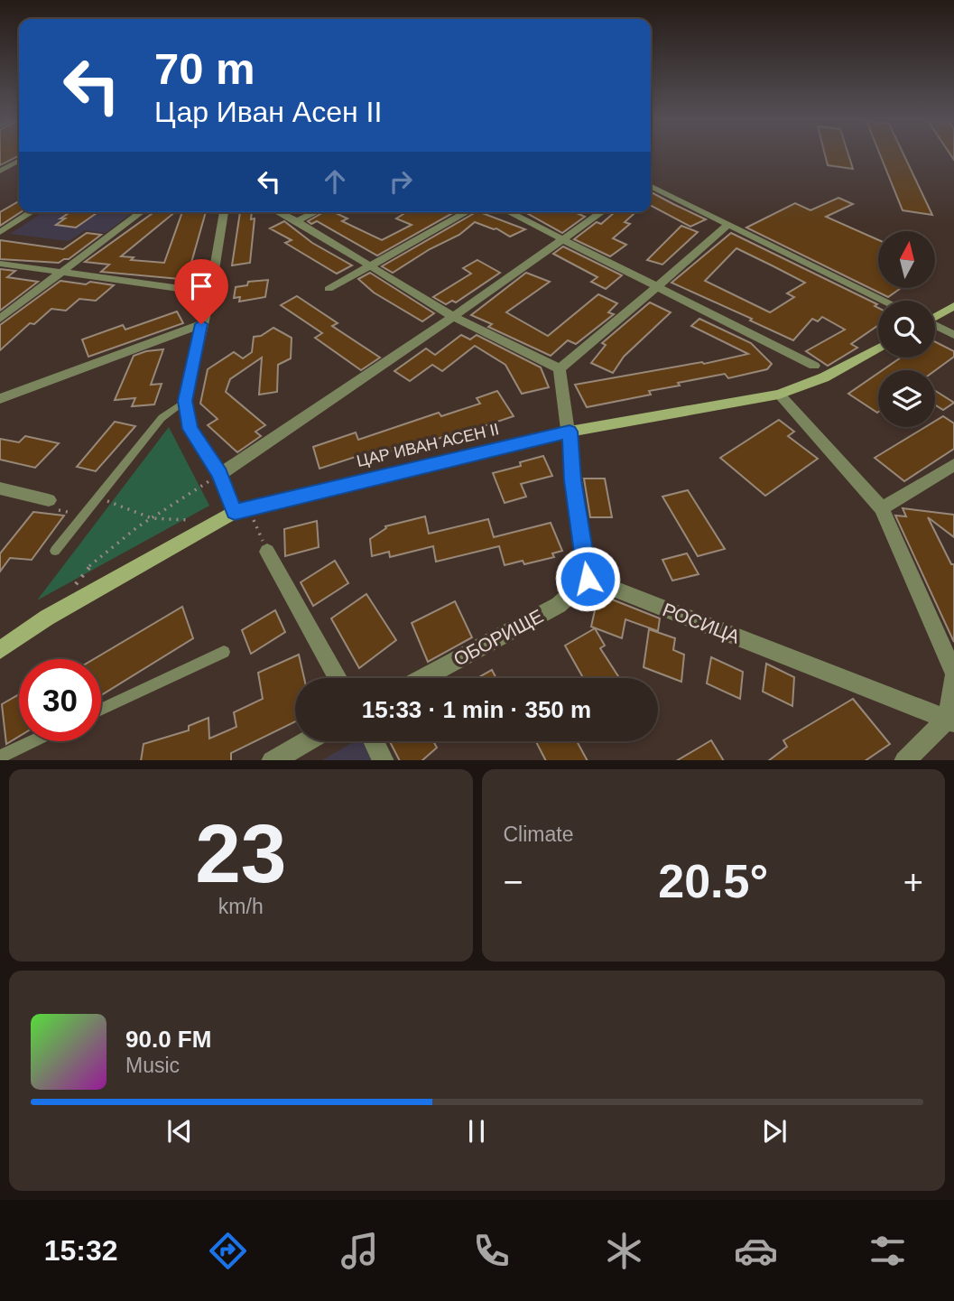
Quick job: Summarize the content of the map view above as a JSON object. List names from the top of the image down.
{
  "streets": {
    "street": ["ЦАР ИВАН АСЕН II", "РОСИЦА", "ОБОРИЩЕ"]
  },
  "crossings": [
    ["РОСИЦА", "ОБОРИЩЕ"]
  ],
  "north": "top",
  "page": {
    "turn": ["70 m", "Цар Иван Асен II"],
    "limit": "30",
    "trip": "15:33 · 1 min · 350 m",
    "tile": [
      ["23", "km/h"],
      "Climate"
    ],
    "heat": ["−", "20.5°", "+"],
    "song": ["90.0 FM", "Music"],
    "tabs": "15:32"
  }
}
